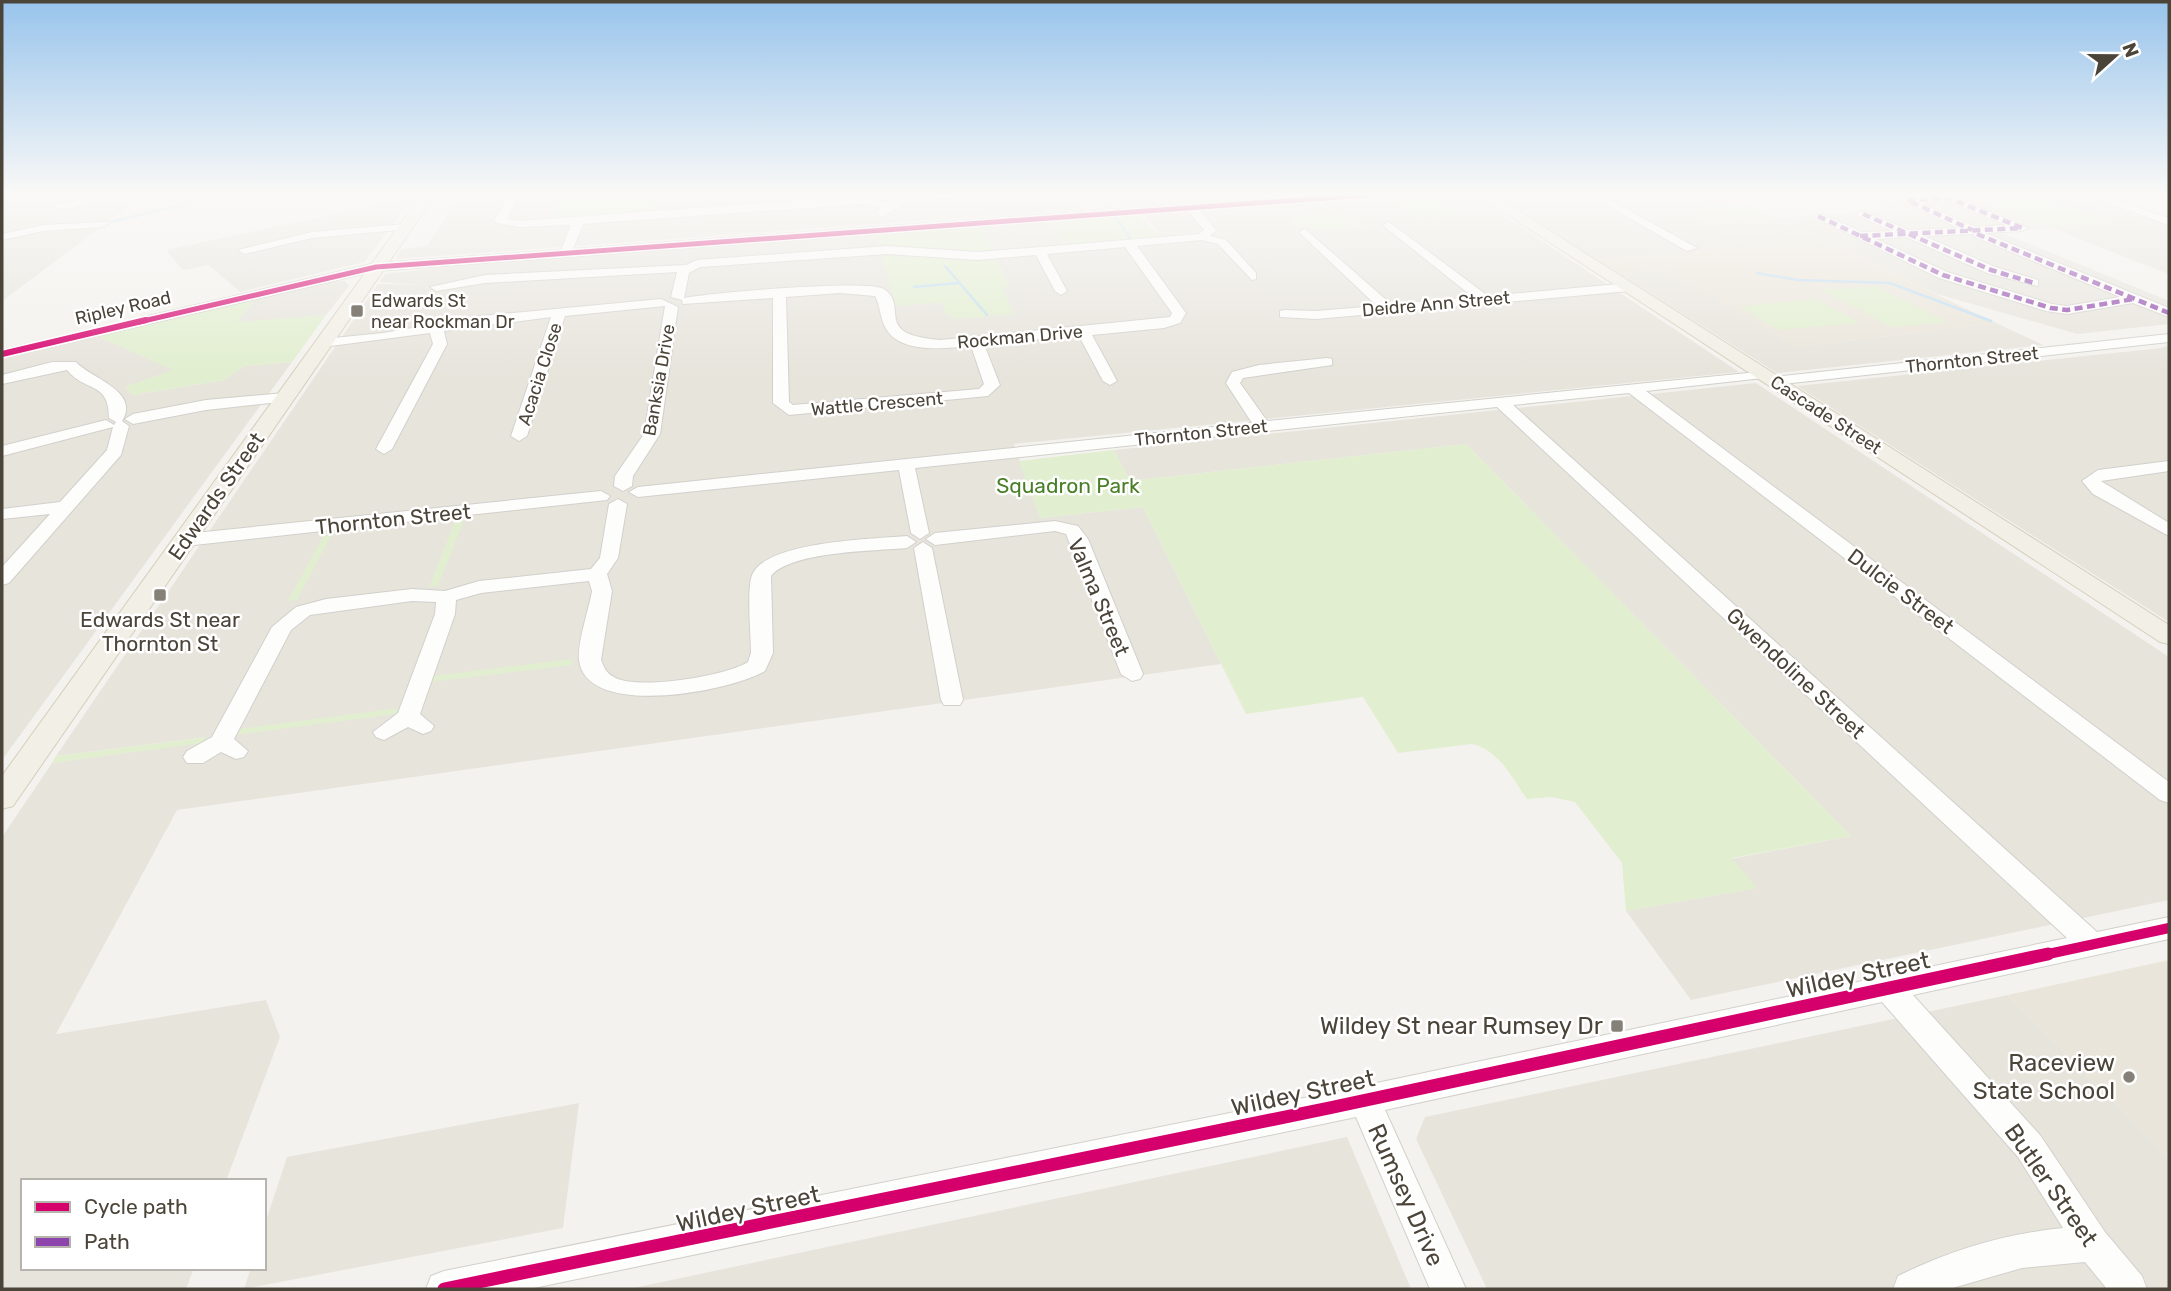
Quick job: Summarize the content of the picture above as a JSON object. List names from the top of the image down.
{
  "streets": {
    "main road": ["Cascade Street", "Edwards Street"],
    "street": [
      "Deidre Ann Street",
      "Ripley Road",
      "Rockman Drive",
      "Thornton Street",
      "Acacia Close",
      "Banksia Drive",
      "Wattle Crescent",
      "Dulcie Street",
      "Valma Street",
      "Gwendoline Street",
      "Wildey Street",
      "Butler Street",
      "Rumsey Drive"
    ]
  },
  "crossings": [
    ["Deidre Ann Street", "Cascade Street"],
    ["Ripley Road", "Edwards Street"],
    ["Rockman Drive", "Acacia Close"],
    ["Rockman Drive", "Banksia Drive"],
    ["Rockman Drive", "Wattle Crescent"],
    ["Rockman Drive", "Edwards Street"],
    ["Thornton Street", "Banksia Drive"],
    ["Thornton Street", "Cascade Street"],
    ["Thornton Street", "Edwards Street"],
    ["Thornton Street", "Dulcie Street"],
    ["Thornton Street", "Gwendoline Street"],
    ["Gwendoline Street", "Wildey Street"],
    ["Wildey Street", "Butler Street"],
    ["Wildey Street", "Rumsey Drive"]
  ],
  "parks": ["Squadron Park"],
  "places": {
    "transit": ["Edwards St near Rockman Dr", "Edwards St near Thornton St", "Wildey St near Rumsey Dr"],
    "other": ["Raceview State School"]
  },
  "legend": ["Cycle path", "Path"],
  "north": "right"
}
